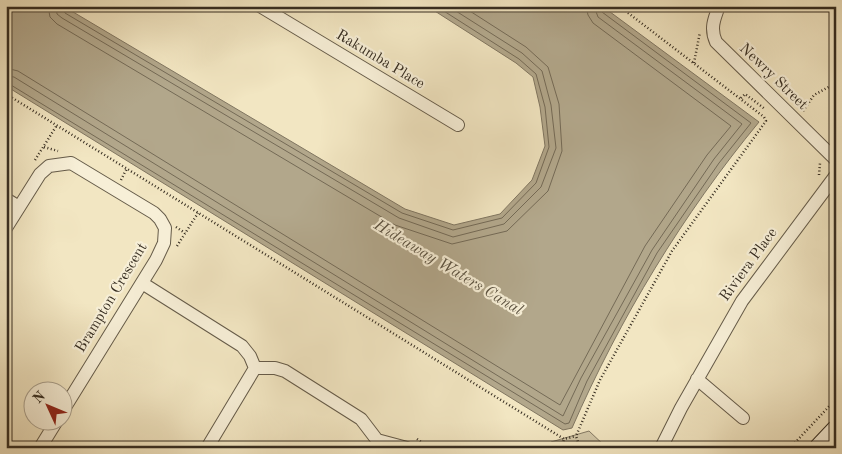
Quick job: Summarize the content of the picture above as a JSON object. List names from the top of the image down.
{
  "streets": {
    "street": [
      "Rakumba Place",
      "Newry Street",
      "Riviera Place",
      "Brampton Crescent"
    ]
  },
  "water": ["Hideaway Waters Canal"],
  "north": "top left"
}
